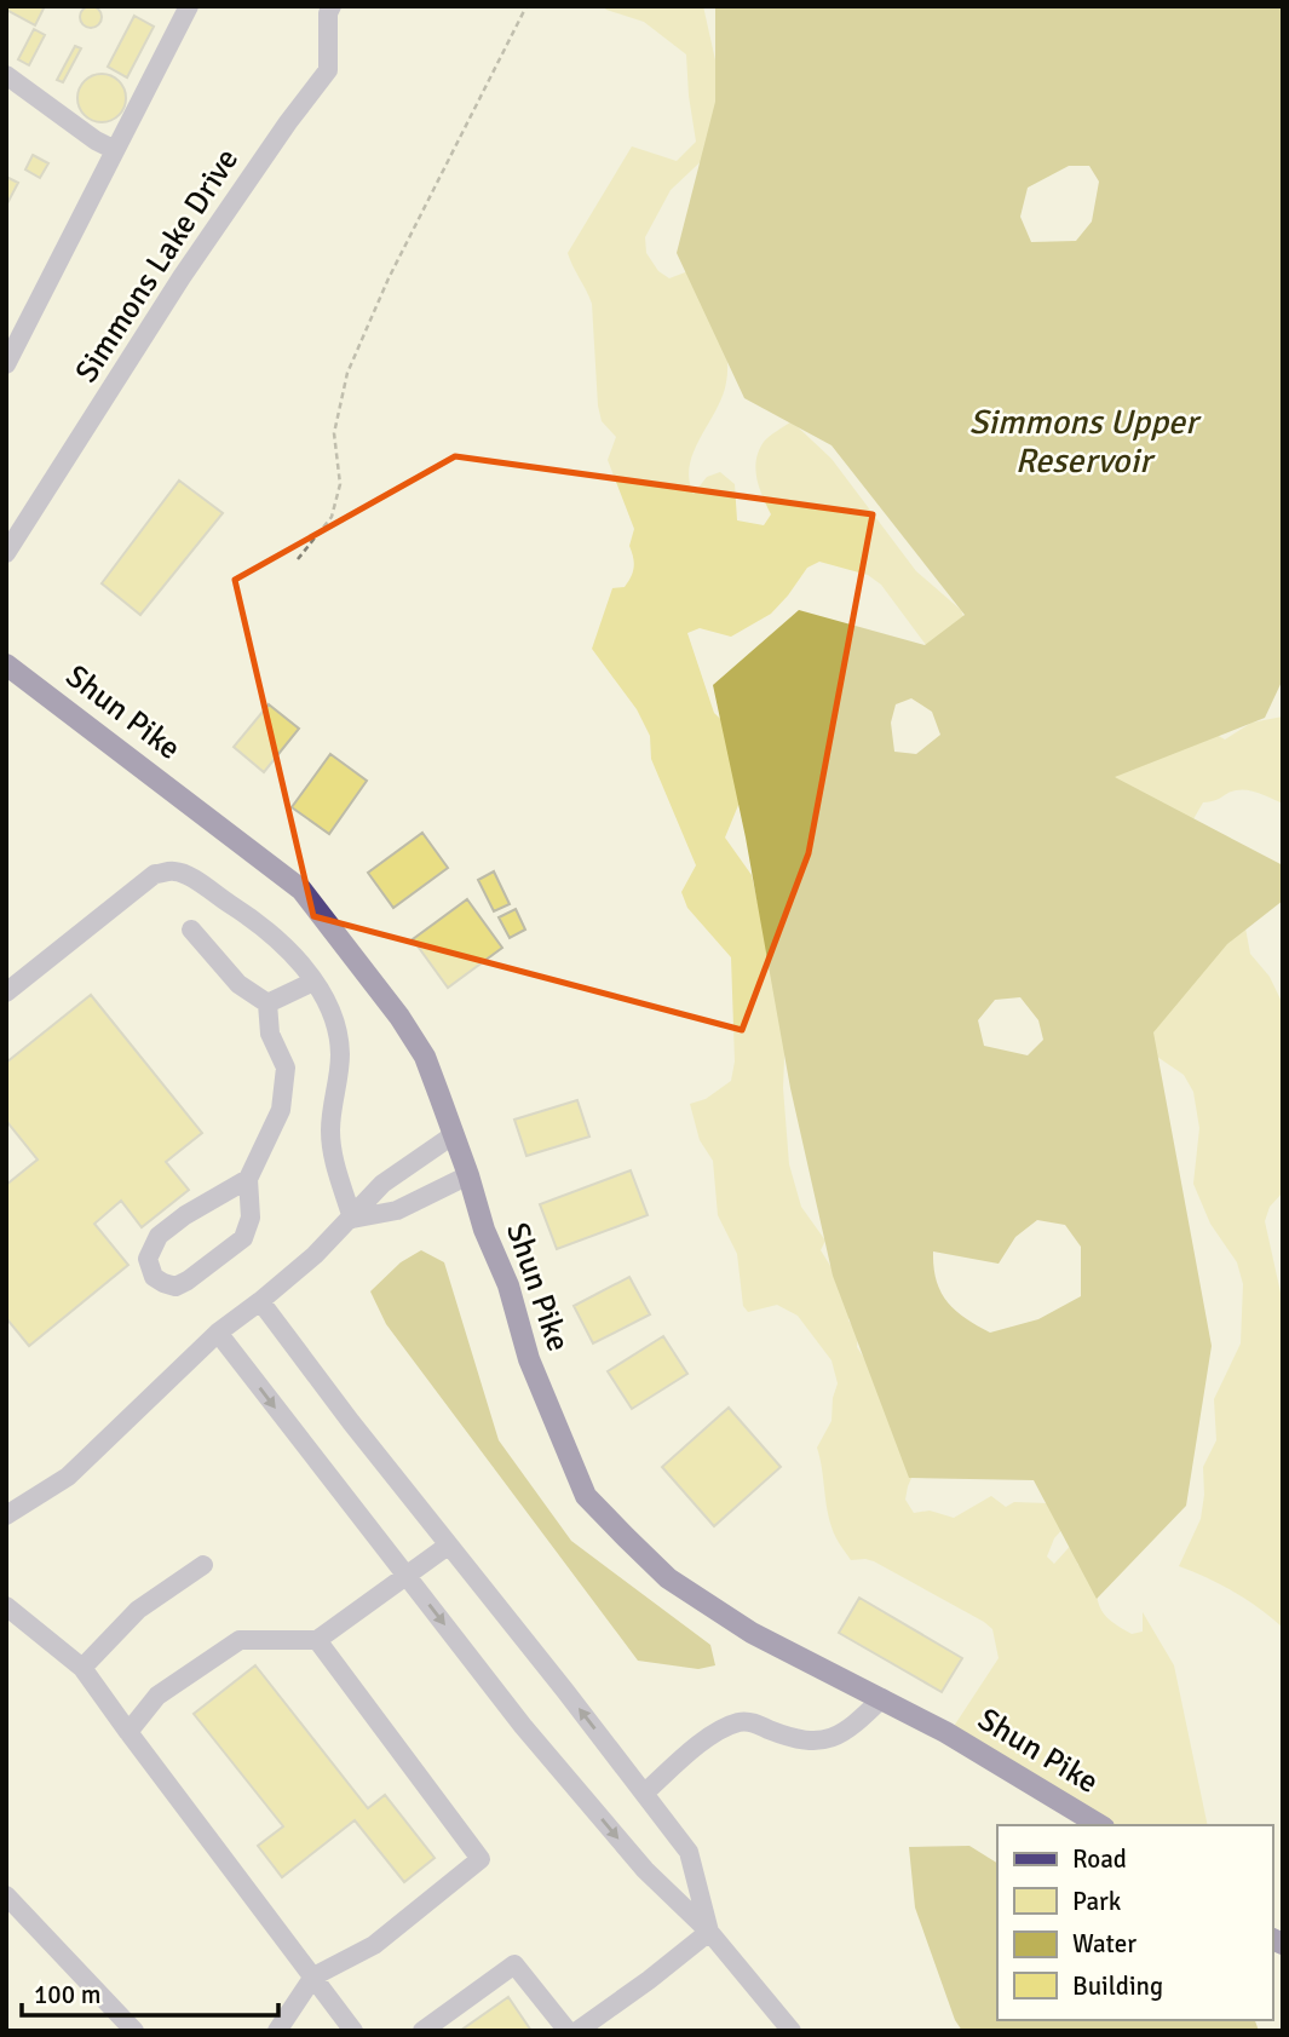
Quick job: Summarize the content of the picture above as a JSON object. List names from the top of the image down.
{
  "streets": {
    "main road": ["Shun Pike"],
    "street": ["Simmons Lake Drive"]
  },
  "water": ["Simmons Upper Reservoir"],
  "legend": [
    "Road",
    "Park",
    "Water",
    "Building"
  ],
  "scale_bar": "100 m"
}
